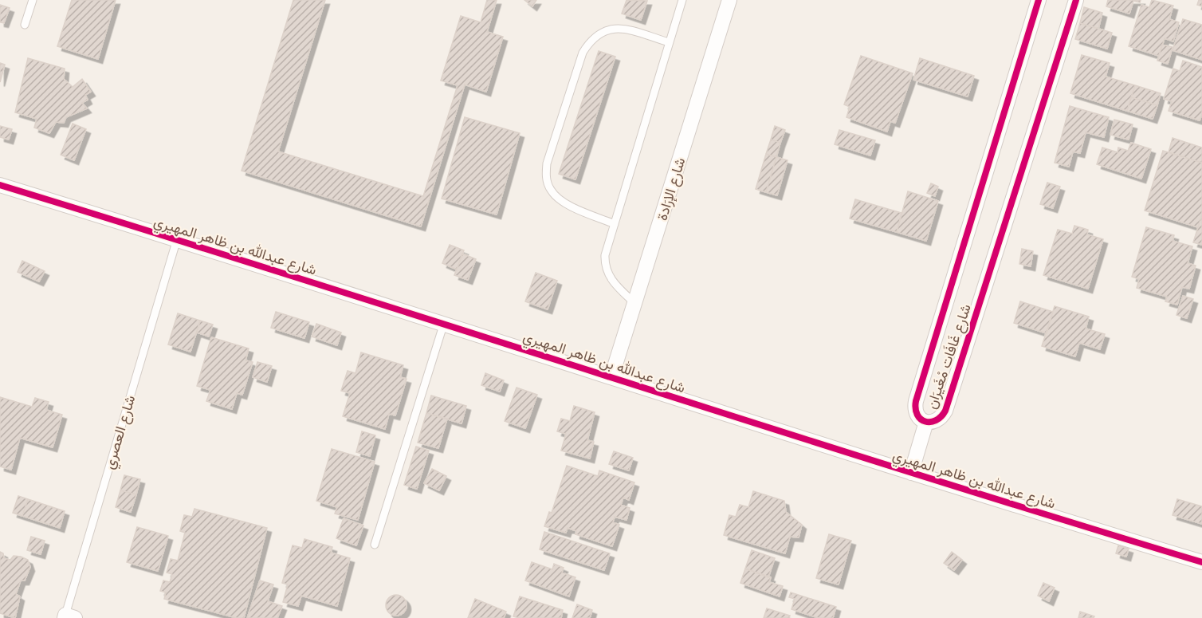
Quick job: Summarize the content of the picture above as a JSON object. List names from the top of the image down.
{
  "streets": {
    "street": ["شارع الإرَادة", "شارع عبدالله بن ظاهر المهيري", "شارع غَافَات مْغَيرَان"],
    "lane": ["شارع العصري"]
  },
  "crossings": [
    ["شارع الإرَادة", "شارع عبدالله بن ظاهر المهيري"],
    ["شارع عبدالله بن ظاهر المهيري", "شارع غَافَات مْغَيرَان"],
    ["شارع عبدالله بن ظاهر المهيري", "شارع العصري"]
  ]
}
